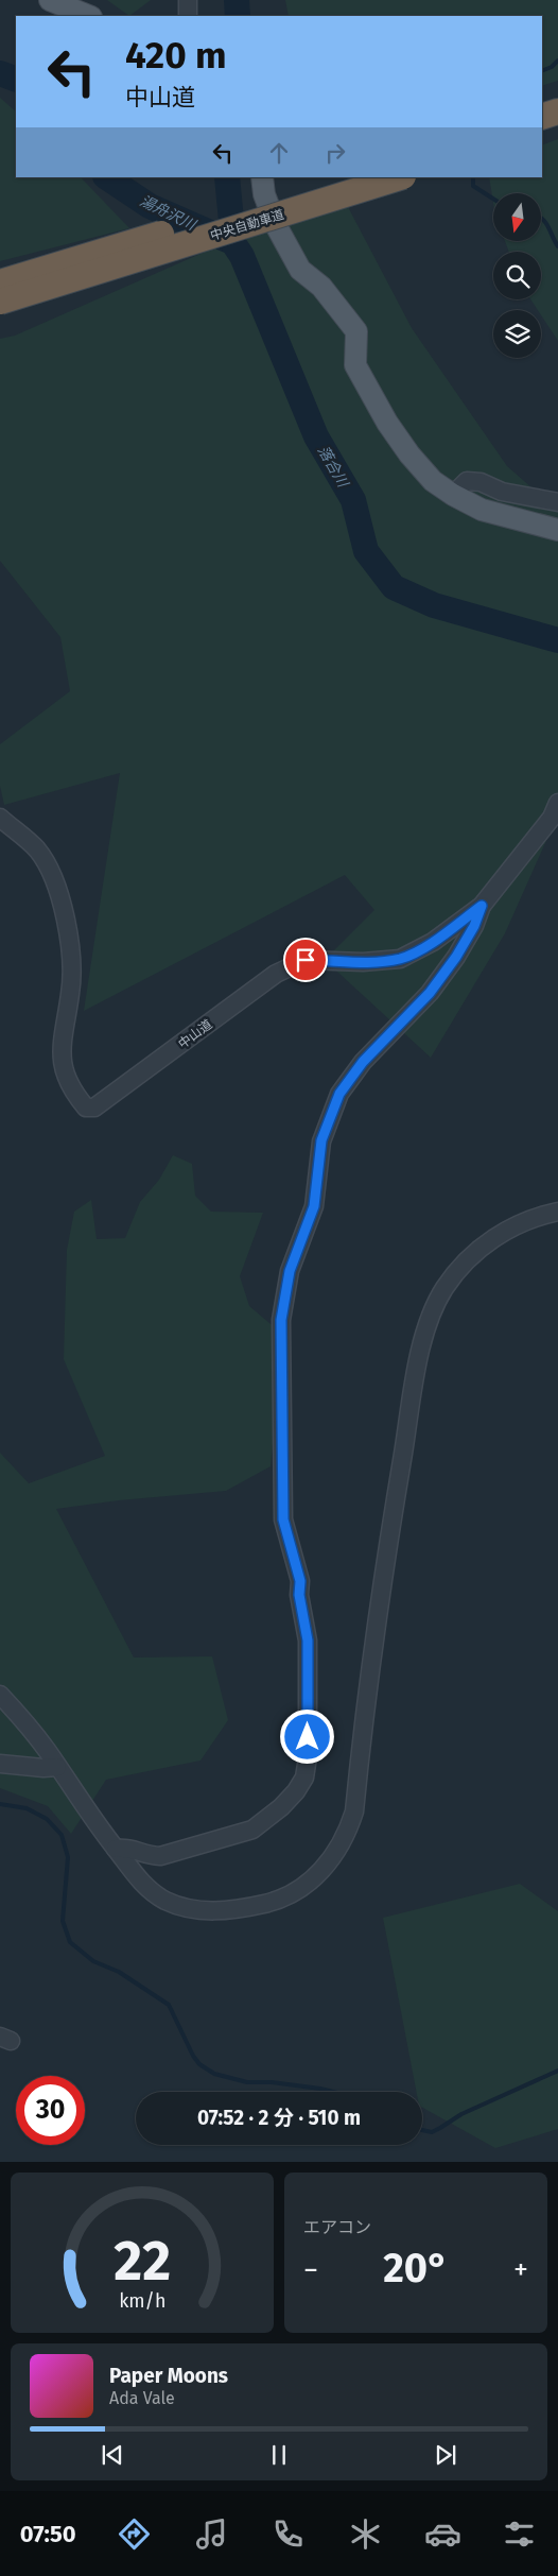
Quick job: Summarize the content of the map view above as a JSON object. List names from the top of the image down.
{
  "streets": {
    "highway": ["中央自動車道"],
    "street": ["中山道"]
  },
  "water": ["湯舟沢川", "落合川"],
  "north": "bottom",
  "page": {
    "turn": ["420 m", "中山道"],
    "limit": "30",
    "trip": "07:52 · 2 分 · 510 m",
    "tile": "エアコン",
    "heat": ["−", "20°", "+"],
    "song": ["Paper Moons", "Ada Vale"],
    "tabs": "07:50",
    "gauge": ["22", "km/h"]
  }
}
